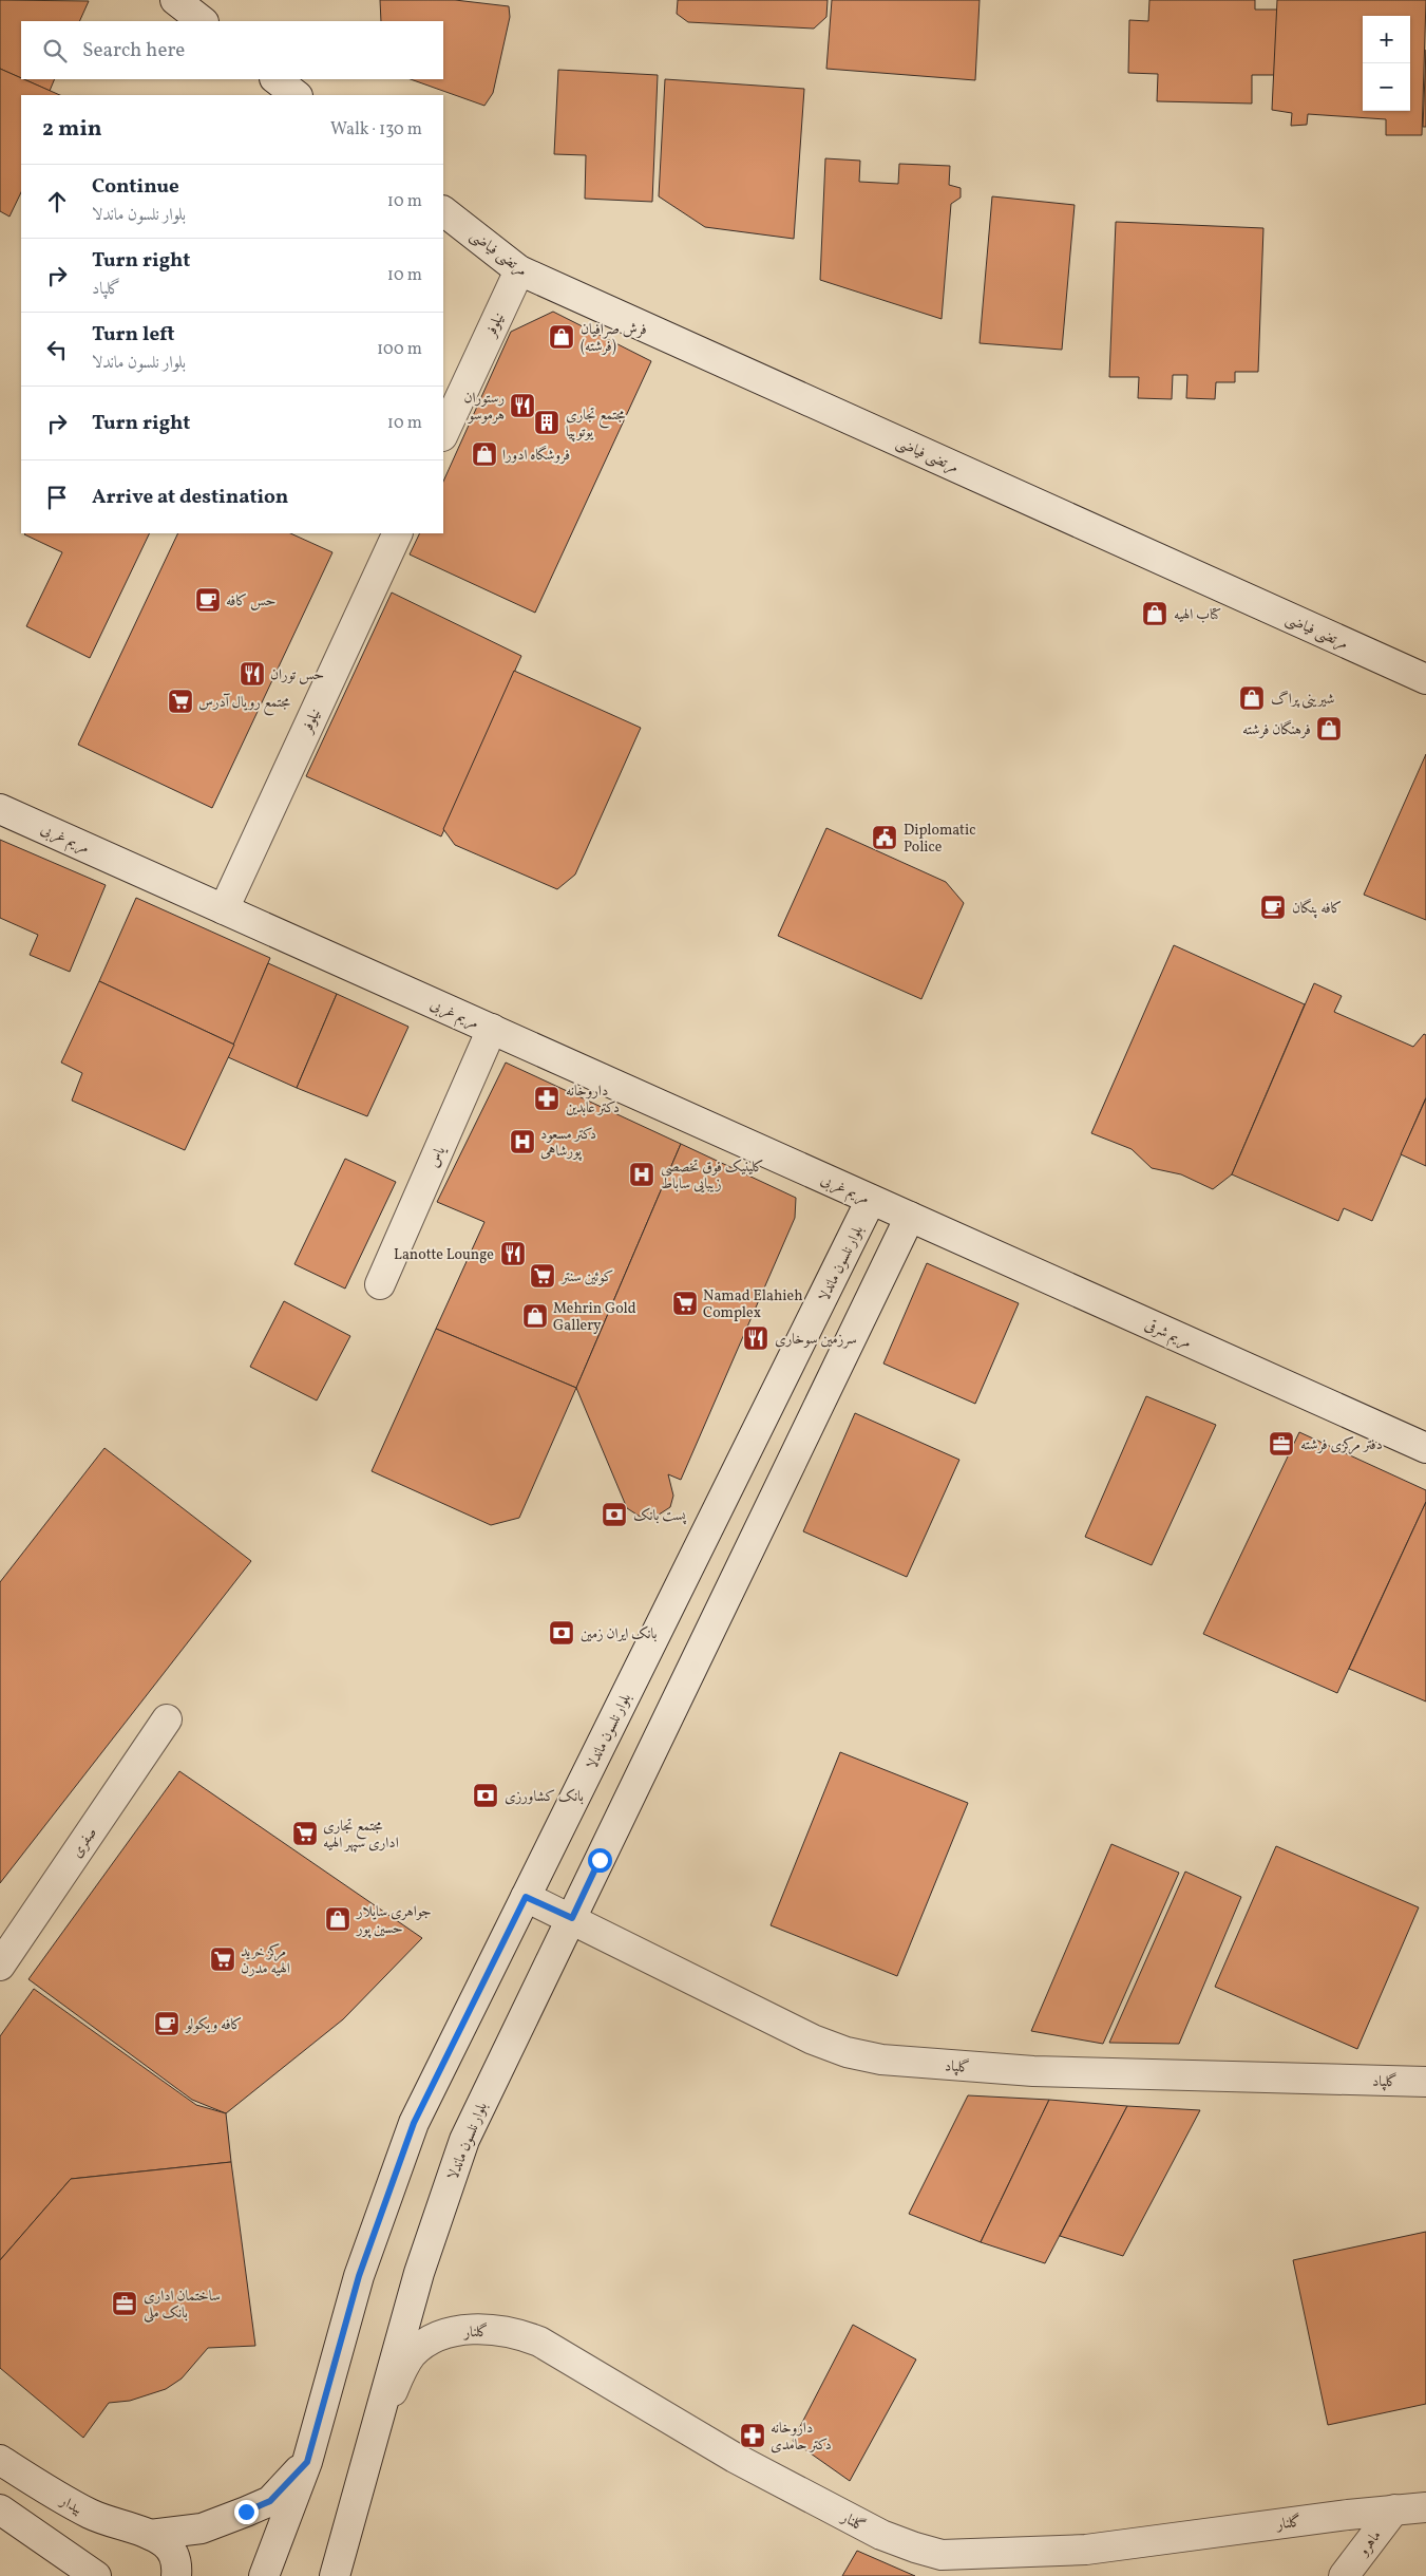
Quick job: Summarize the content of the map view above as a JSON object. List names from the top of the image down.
{
  "streets": {
    "street": [
      "مرتضی فیاضی",
      "نیلوفر",
      "مریم غربی",
      "یاس",
      "بلوار نلسون ماندلا",
      "مریم شرقی",
      "صفری",
      "گلپاد",
      "گلنار",
      "بیدار",
      "ماهرو"
    ]
  },
  "crossings": [
    ["مرتضی فیاضی", "نیلوفر"],
    ["نیلوفر", "مریم غربی"],
    ["مریم غربی", "یاس"],
    ["مریم غربی", "بلوار نلسون ماندلا"],
    ["مریم غربی", "مریم شرقی"],
    ["بلوار نلسون ماندلا", "مریم شرقی"],
    ["بلوار نلسون ماندلا", "گلپاد"],
    ["بلوار نلسون ماندلا", "گلنار"],
    ["گلنار", "ماهرو"]
  ],
  "places": {
    "shop": [
      "فرش صرافیان (فرشته)",
      "فروشگاه ادورا",
      "کتاب الهیه",
      "شیرینی پراگ",
      "فرهنگان فرشته",
      "Mehrin Gold Gallery",
      "جواهری سایلار حسین پور"
    ],
    "restaurant": [
      "رستوران هرموسو",
      "حس توران",
      "Lanotte Lounge",
      "سرزمین سوخاری"
    ],
    "building": ["مجتمع تجاری یوتوپیا"],
    "cafe": ["حس کافه", "کافه پنگان", "کافه ویکولو"],
    "supermarket": [
      "مجتمع رویال آدرس",
      "کوئین سنتر",
      "Namad Elahieh Complex",
      "مجتمع تجاری اداری سپهر الهیه",
      "مرکز خرید الهیه مدرن"
    ],
    "public building": ["Diplomatic Police"],
    "pharmacy": ["داروخانه دکتر عابدین", "داروخانه دکتر حامدی"],
    "hospital": ["دکتر مسعود پورشاهی", "کلینیک فوق تخصصی زیبایی ساباط"],
    "office": ["دفتر مرکزی فرشته", "ساختمان اداری بانک ملی"],
    "bank": ["پست بانک", "بانک ایران زمین", "بانک کشاورزی"]
  },
  "page": {
    "map_buttons": ["+", "−"],
    "search": "Search here",
    "heading": ["2 min", "Walk · 130 m"],
    "list": [
      ["Continue", "بلوار نلسون ماندلا", "10 m"],
      ["Turn right", "گلپاد", "10 m"],
      ["Turn left", "بلوار نلسون ماندلا", "100 m"],
      ["Turn right", "10 m"],
      "Arrive at destination"
    ]
  }
}
